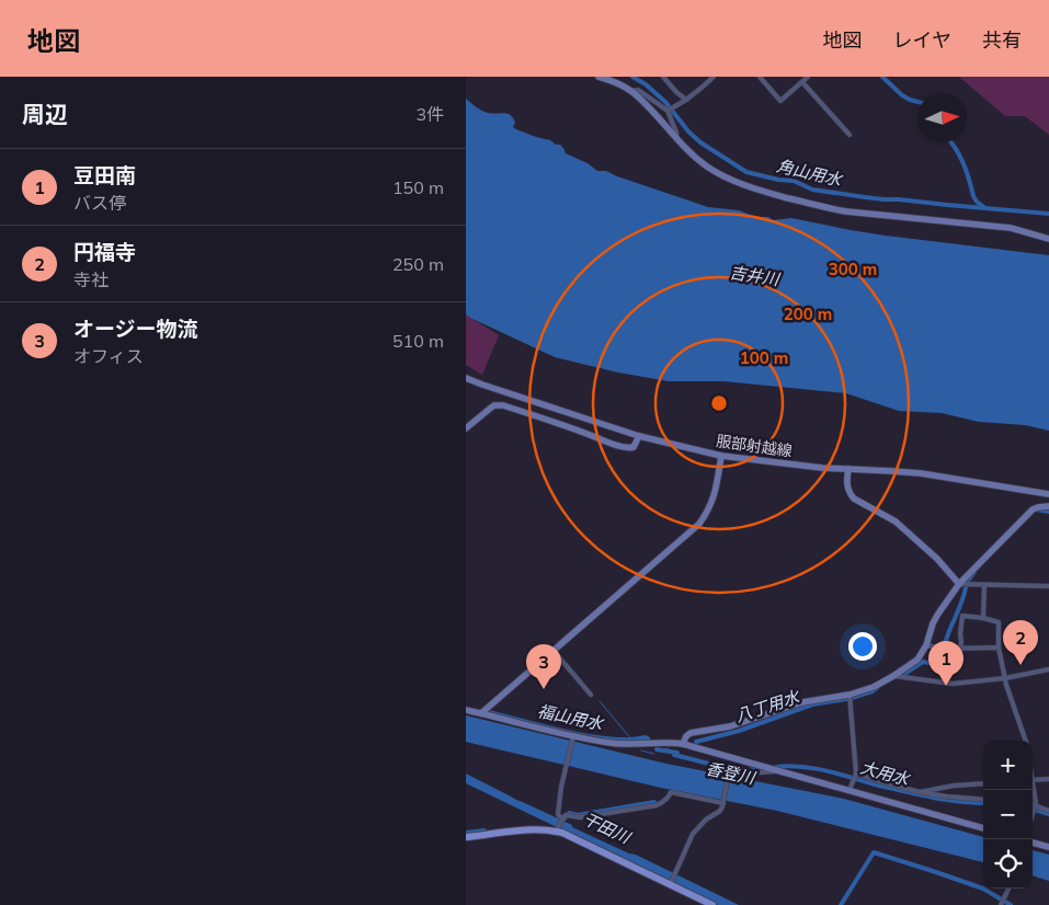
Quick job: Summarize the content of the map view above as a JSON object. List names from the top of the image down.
{
  "streets": {
    "street": ["服部射越線"]
  },
  "water": [
    "角山用水",
    "吉井川",
    "八丁用水",
    "福山用水",
    "香登川",
    "大用水",
    "干田川"
  ],
  "north": "right",
  "page": {
    "header": "地図",
    "nav": ["地図", "レイヤ", "共有"],
    "heading": ["周辺", "3件"],
    "list": [
      {
        "mark": "1",
        "name": "豆田南",
        "note": "バス停",
        "value": "150 m"
      },
      {
        "mark": "2",
        "name": "円福寺",
        "note": "寺社",
        "value": "250 m"
      },
      {
        "mark": "3",
        "name": "オージー物流",
        "note": "オフィス",
        "value": "510 m"
      }
    ],
    "pins": ["2", "1", "3"],
    "map_buttons": ["+", "−"]
  },
  "rings": ["300 m", "200 m", "100 m"]
}
